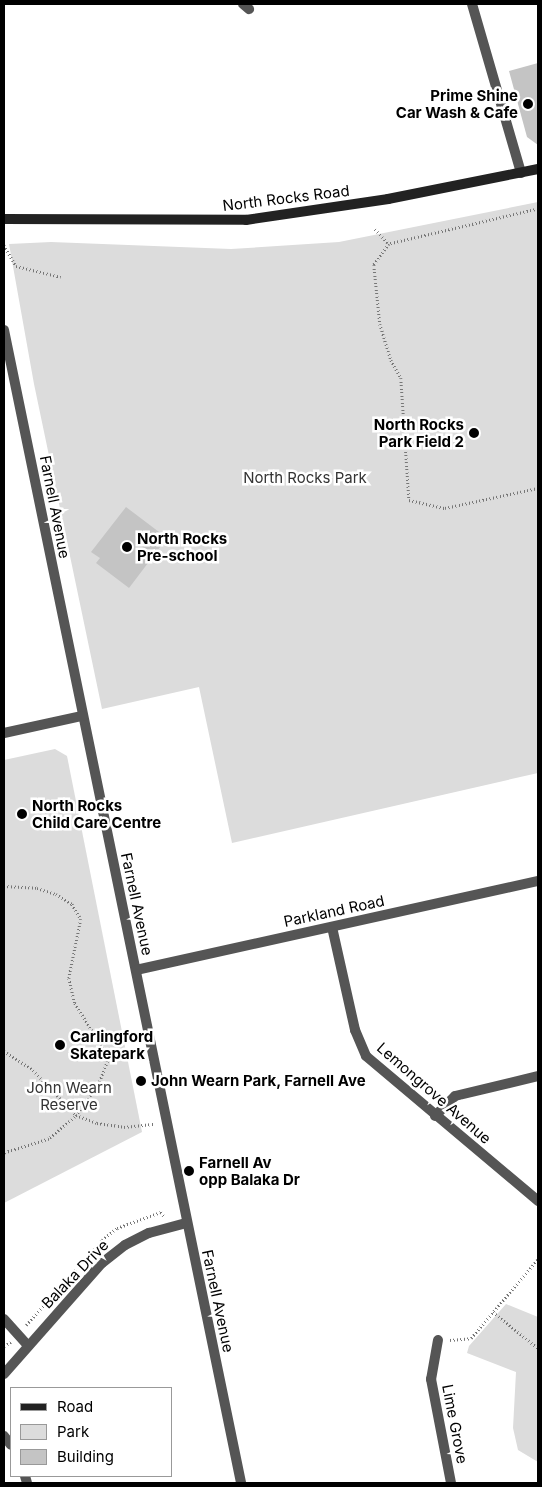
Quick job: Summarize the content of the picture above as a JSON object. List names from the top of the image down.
{
  "streets": {
    "main road": ["North Rocks Road"],
    "street": [
      "Farnell Avenue",
      "Parkland Road",
      "Lemongrove Avenue",
      "Balaka Drive",
      "Lime Grove"
    ]
  },
  "crossings": [
    ["Farnell Avenue", "Parkland Road"],
    ["Farnell Avenue", "Balaka Drive"],
    ["Parkland Road", "Lemongrove Avenue"]
  ],
  "parks": ["North Rocks Park", "John Wearn Reserve"],
  "places": [
    "Prime Shine Car Wash & Cafe",
    "North Rocks Park Field 2",
    "North Rocks Pre-school",
    "North Rocks Child Care Centre",
    "Carlingford Skatepark",
    "John Wearn Park, Farnell Ave",
    "Farnell Av opp Balaka Dr"
  ],
  "legend": ["Road", "Park", "Building"]
}
